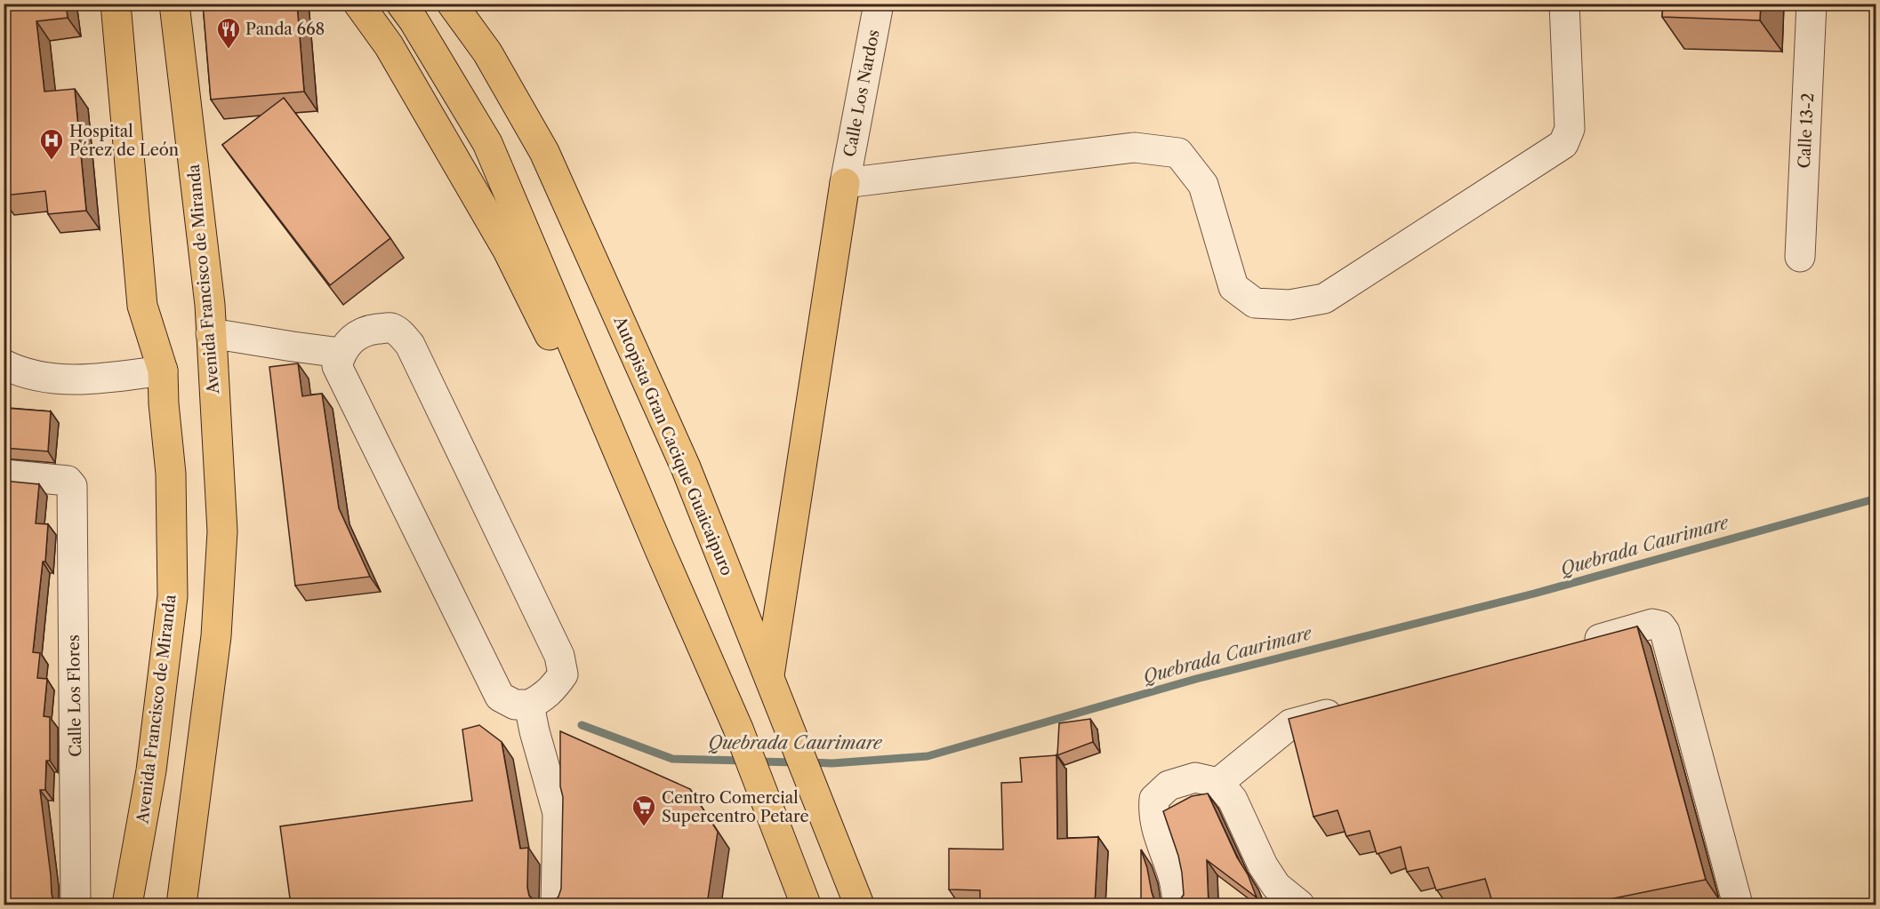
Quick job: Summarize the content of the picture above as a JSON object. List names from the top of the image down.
{
  "streets": {
    "main road": ["Avenida Francisco de Miranda", "Autopista Gran Cacique Guaicaipuro"],
    "street": ["Calle Los Nardos", "Calle 13-2", "Calle Los Flores"]
  },
  "water": ["Quebrada Caurimare"],
  "places": {
    "restaurant": ["Panda 668"],
    "hospital": ["Hospital Pérez de León"],
    "supermarket": ["Centro Comercial Supercentro Petare"]
  }
}
